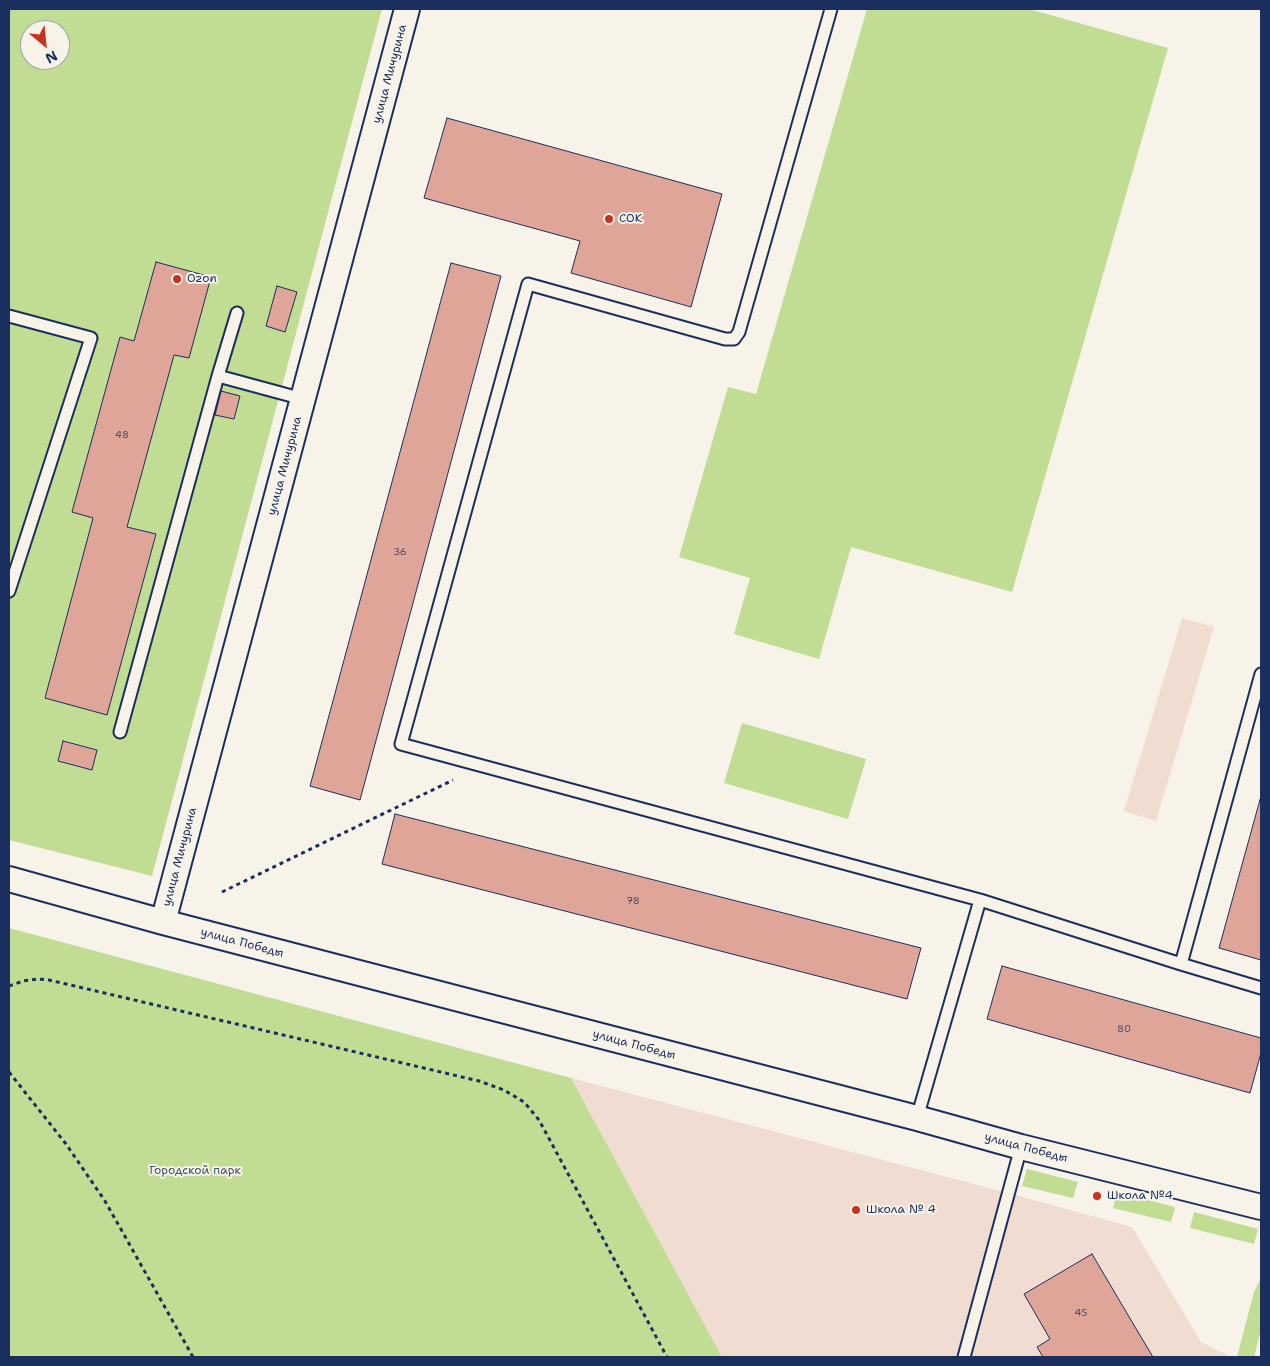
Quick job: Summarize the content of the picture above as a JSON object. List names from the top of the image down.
{
  "streets": {
    "street": ["улица Мичурина", "улица Победы"]
  },
  "crossings": [
    ["улица Мичурина", "улица Победы"]
  ],
  "parks": ["Городской парк"],
  "places": [
    "СОК",
    "Ozon",
    "Школа №4",
    "Школа № 4"
  ],
  "house_numbers": [
    "48",
    "36",
    "78",
    "80",
    "45"
  ],
  "north": "bottom right"
}
